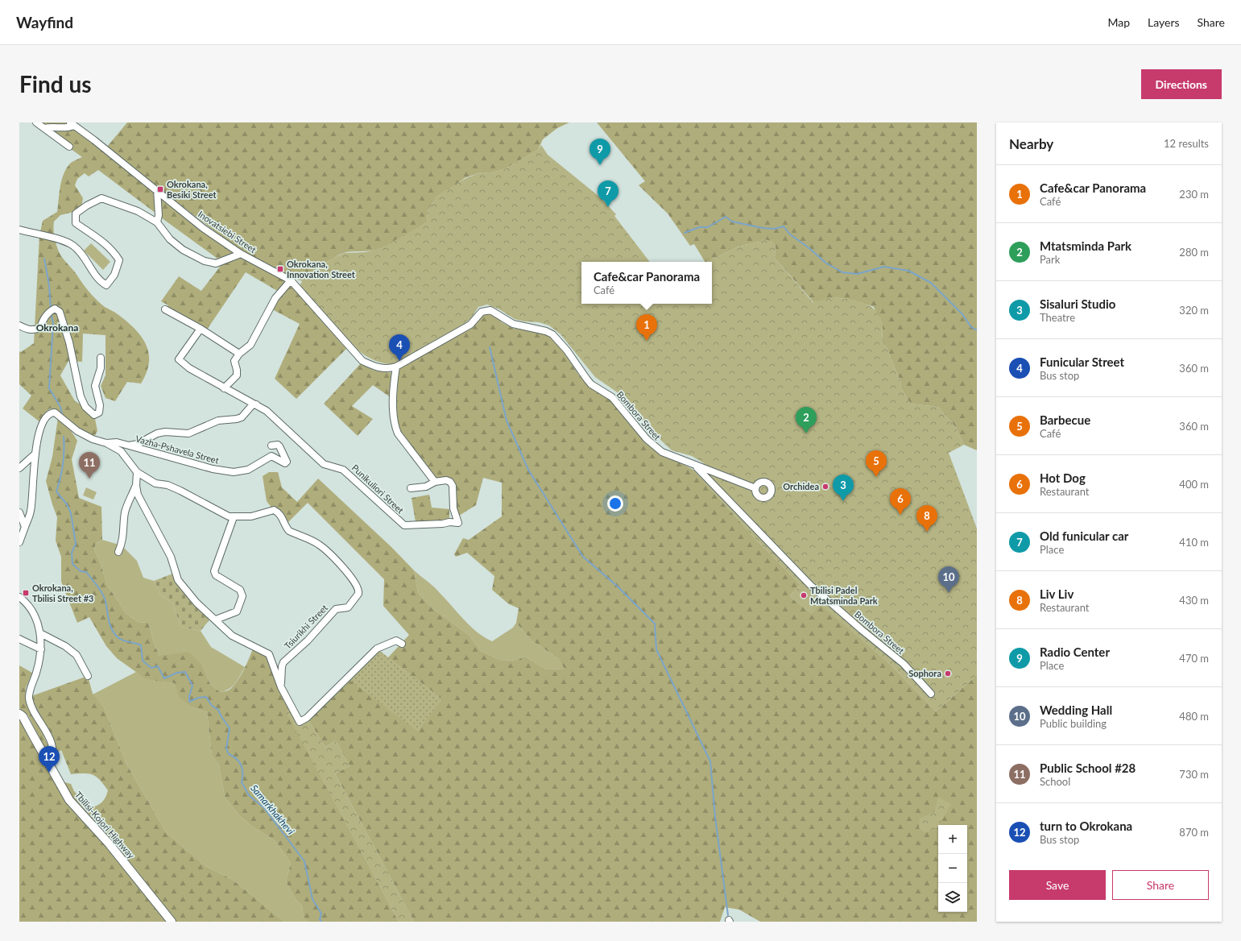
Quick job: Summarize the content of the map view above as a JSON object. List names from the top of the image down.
{
  "streets": {
    "main road": ["Tbilisi-Kojori Highway"],
    "street": [
      "Inovatsiebi Street",
      "Bombora Street",
      "Vazha-Pshavela Street",
      "Punikuliori Street",
      "Tsiurikhi Street"
    ]
  },
  "crossings": [
    ["Inovatsiebi Street", "Bombora Street"]
  ],
  "districts": ["Okrokana"],
  "water": ["Samarkhakhevi"],
  "places": {
    "transit": ["Okrokana, Besiki Street", "Okrokana, Innovation Street", "Okrokana, Tbilisi Street #3"],
    "other": ["Orchidea", "Tbilisi Padel Mtatsminda Park", "Sophora"]
  },
  "page": {
    "header": "Wayfind",
    "nav": ["Map", "Layers", "Share"],
    "buttons": [
      "Directions",
      ["Save", "Share"]
    ],
    "title": "Find us",
    "heading": ["Nearby", "12 results"],
    "pins": [
      "9",
      "7",
      "1",
      "4",
      "2",
      "5",
      "11",
      "3",
      "6",
      "8",
      "10",
      "12"
    ],
    "list": [
      {
        "mark": "1",
        "name": "Cafe&car Panorama",
        "note": "Café",
        "value": "230 m"
      },
      {
        "mark": "2",
        "name": "Mtatsminda Park",
        "note": "Park",
        "value": "280 m"
      },
      {
        "mark": "3",
        "name": "Sisaluri Studio",
        "note": "Theatre",
        "value": "320 m"
      },
      {
        "mark": "4",
        "name": "Funicular Street",
        "note": "Bus stop",
        "value": "360 m"
      },
      {
        "mark": "5",
        "name": "Barbecue",
        "note": "Café",
        "value": "360 m"
      },
      {
        "mark": "6",
        "name": "Hot Dog",
        "note": "Restaurant",
        "value": "400 m"
      },
      {
        "mark": "7",
        "name": "Old funicular car",
        "note": "Place",
        "value": "410 m"
      },
      {
        "mark": "8",
        "name": "Liv Liv",
        "note": "Restaurant",
        "value": "430 m"
      },
      {
        "mark": "9",
        "name": "Radio Center",
        "note": "Place",
        "value": "470 m"
      },
      {
        "mark": "10",
        "name": "Wedding Hall",
        "note": "Public building",
        "value": "480 m"
      },
      {
        "mark": "11",
        "name": "Public School #28",
        "note": "School",
        "value": "730 m"
      },
      {
        "mark": "12",
        "name": "turn to Okrokana",
        "note": "Bus stop",
        "value": "870 m"
      }
    ],
    "popup": ["Cafe&car Panorama", "Café"],
    "map_buttons": ["+", "−"]
  }
}
